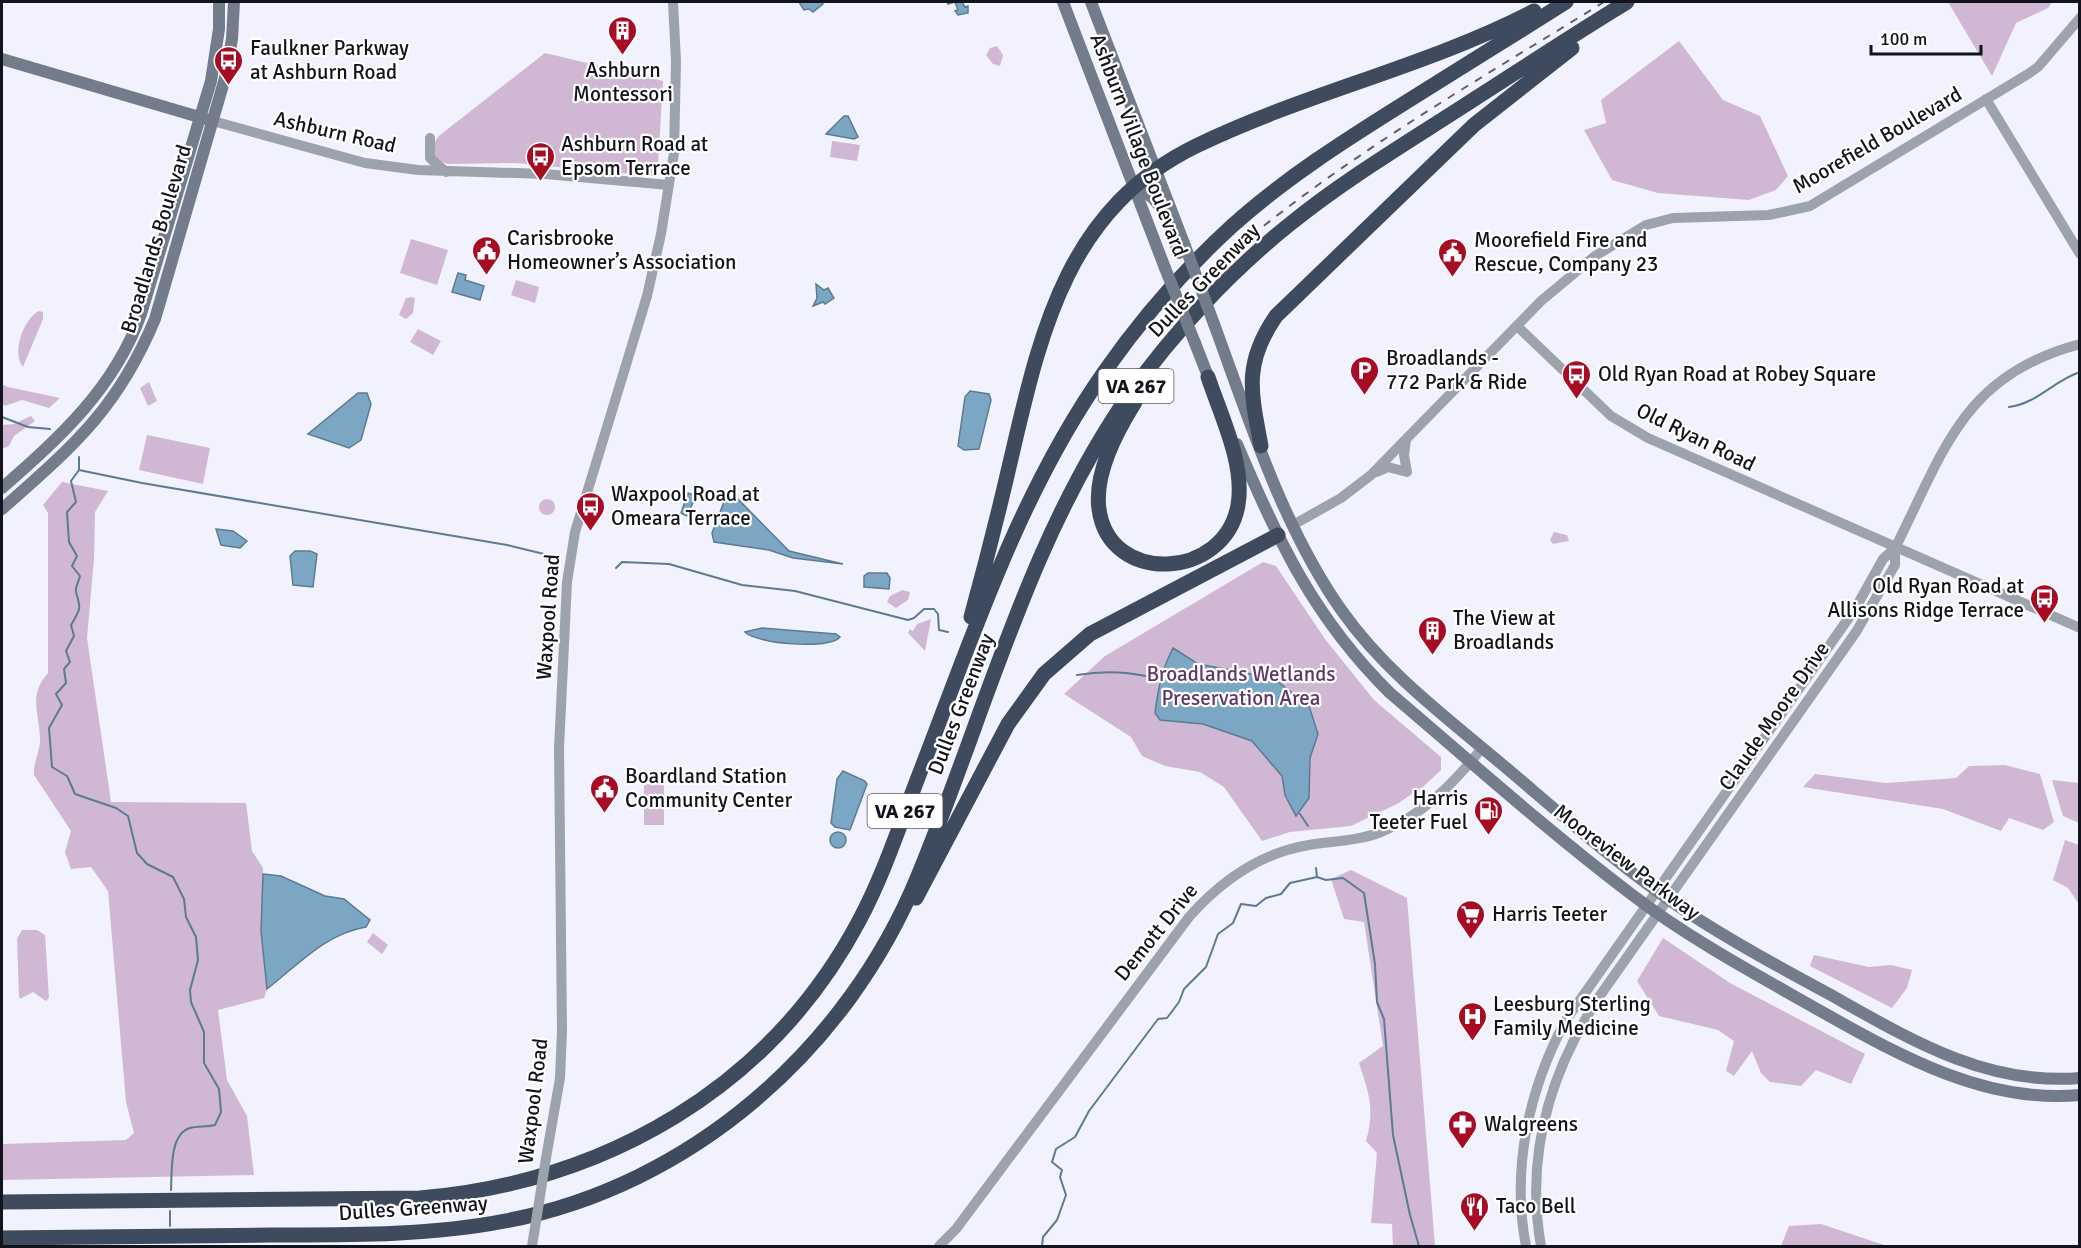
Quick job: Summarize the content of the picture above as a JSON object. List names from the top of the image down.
{
  "streets": {
    "highway": ["Dulles Greenway", "VA 267"],
    "main road": [
      "Ashburn Road",
      "Ashburn Village Boulevard",
      "Broadlands Boulevard",
      "Mooreview Parkway"
    ],
    "street": [
      "Moorefield Boulevard",
      "Old Ryan Road",
      "Waxpool Road",
      "Claude Moore Drive",
      "Demott Drive"
    ]
  },
  "crossings": [
    ["Ashburn Road", "Broadlands Boulevard"],
    ["Ashburn Road", "Waxpool Road"],
    ["Moorefield Boulevard", "Old Ryan Road"],
    ["Ashburn Village Boulevard", "Mooreview Parkway"],
    ["Old Ryan Road", "Claude Moore Drive"],
    ["Claude Moore Drive", "Mooreview Parkway"],
    ["Mooreview Parkway", "Demott Drive"]
  ],
  "parks": ["Broadlands Wetlands Preservation Area"],
  "places": {
    "building": ["Ashburn Montessori", "The View at Broadlands"],
    "bus stop": [
      "Faulkner Parkway at Ashburn Road",
      "Ashburn Road at Epsom Terrace",
      "Old Ryan Road at Robey Square",
      "Waxpool Road at Omeara Terrace",
      "Old Ryan Road at Allisons Ridge Terrace"
    ],
    "public building": ["Carisbrooke Homeowner’s Association", "Moorefield Fire and Rescue, Company 23", "Boardland Station Community Center"],
    "parking": ["Broadlands - 772 Park & Ride"],
    "fuel station": ["Harris Teeter Fuel"],
    "supermarket": ["Harris Teeter"],
    "hospital": ["Leesburg Sterling Family Medicine"],
    "pharmacy": ["Walgreens"],
    "restaurant": ["Taco Bell"]
  },
  "scale_bar": "100 m"
}
